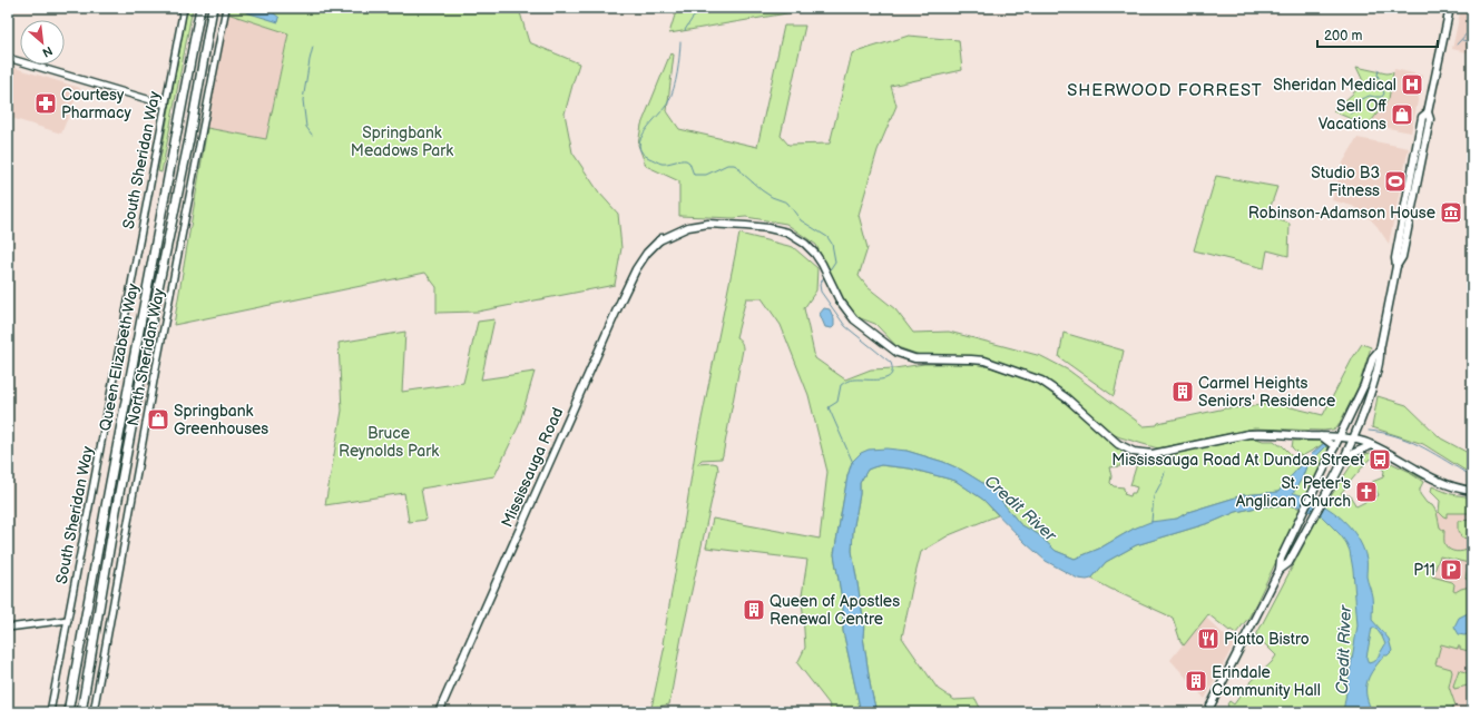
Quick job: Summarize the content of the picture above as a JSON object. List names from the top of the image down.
{
  "streets": {
    "highway": ["Queen Elizabeth Way"],
    "main road": ["Mississauga Road"],
    "street": ["South Sheridan Way", "North Sheridan Way"]
  },
  "districts": ["SHERWOOD FORREST"],
  "water": ["Credit River"],
  "parks": ["Springbank Meadows Park", "Bruce Reynolds Park"],
  "places": {
    "hospital": ["Sheridan Medical"],
    "pharmacy": ["Courtesy Pharmacy"],
    "shop": ["Sell Off Vacations", "Springbank Greenhouses"],
    "sports": ["Studio B3 Fitness"],
    "museum": ["Robinson-Adamson House"],
    "building": ["Carmel Heights Seniors' Residence", "Queen of Apostles Renewal Centre", "Erindale Community Hall"],
    "bus stop": ["Mississauga Road At Dundas Street"],
    "church": ["St. Peter's Anglican Church"],
    "parking": ["P11"],
    "restaurant": ["Piatto Bistro"]
  },
  "scale_bar": "200 m",
  "north": "bottom right"
}
